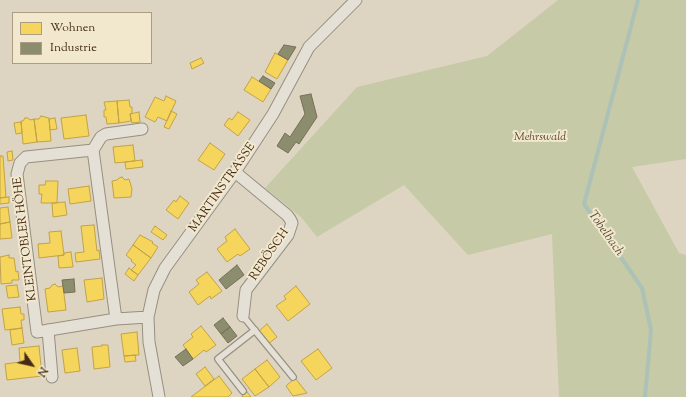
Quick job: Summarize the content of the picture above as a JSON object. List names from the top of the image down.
{
  "streets": {
    "street": ["MARTINSTRASSE", "KLEINTOBLER HÖHE", "REBÖSCH"]
  },
  "crossings": [
    ["MARTINSTRASSE", "REBÖSCH"]
  ],
  "water": ["Tobelbach"],
  "parks": ["Mehrswald"],
  "legend": ["Wohnen", "Industrie"],
  "north": "bottom right"
}
